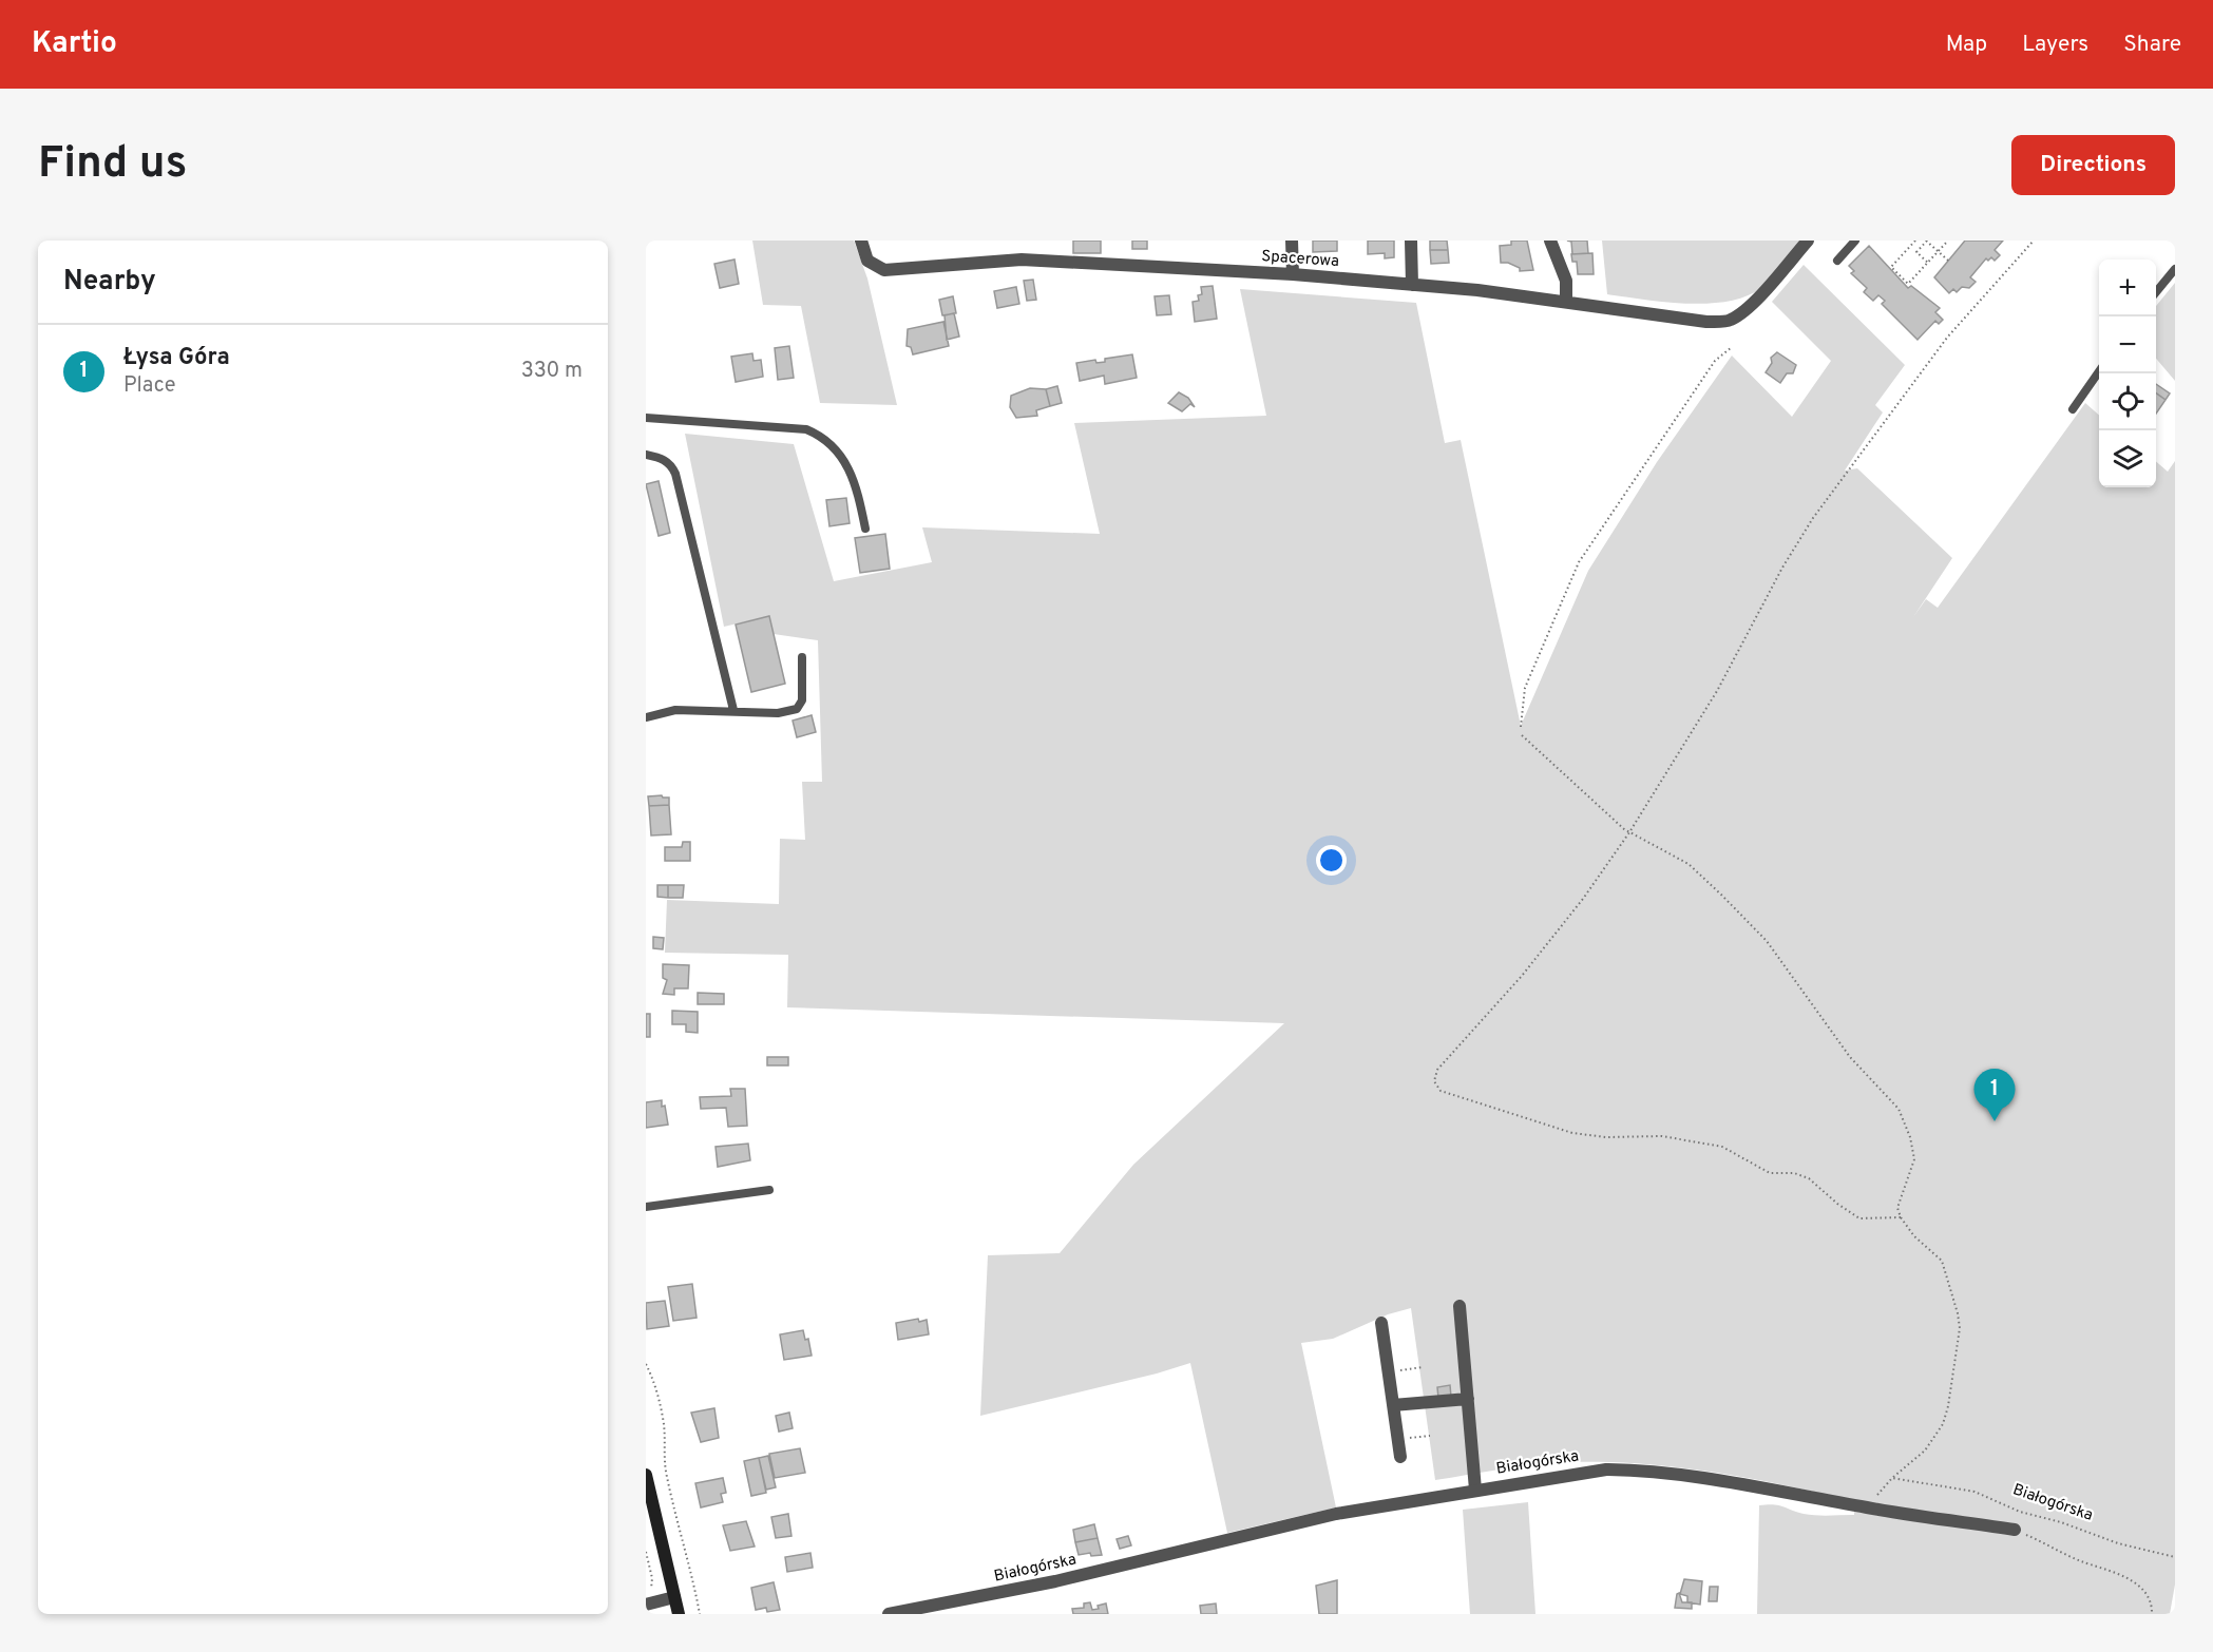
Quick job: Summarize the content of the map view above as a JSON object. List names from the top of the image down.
{
  "streets": {
    "street": ["Spacerowa", "Białogórska"]
  },
  "page": {
    "header": "Kartio",
    "nav": ["Map", "Layers", "Share"],
    "buttons": "Directions",
    "title": "Find us",
    "heading": "Nearby",
    "map_buttons": ["+", "−"],
    "list": [
      {
        "mark": "1",
        "name": "Łysa Góra",
        "note": "Place",
        "value": "330 m"
      }
    ],
    "pins": "1"
  }
}
